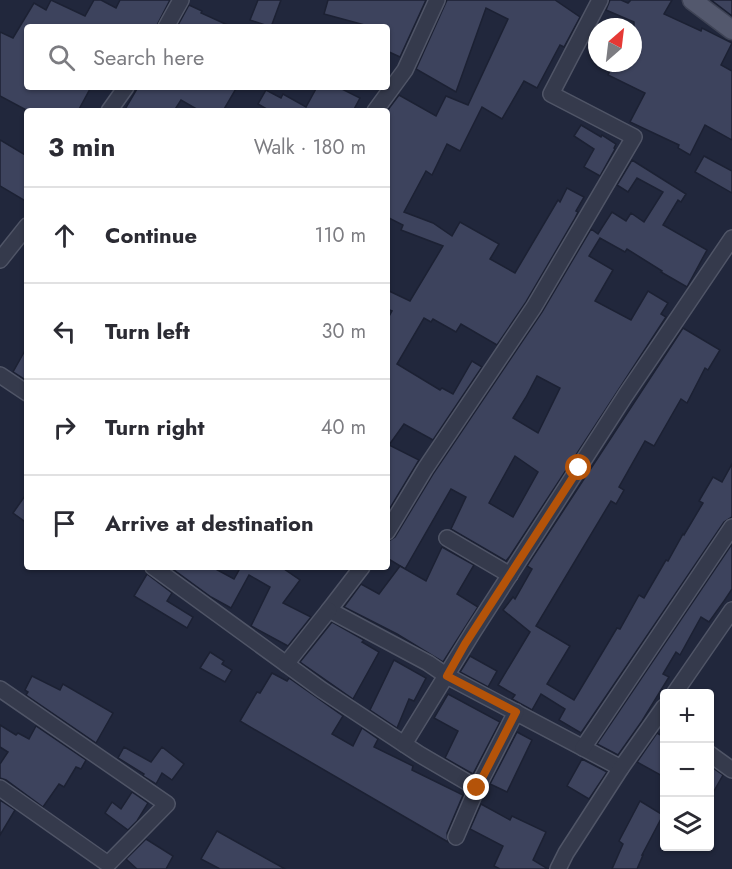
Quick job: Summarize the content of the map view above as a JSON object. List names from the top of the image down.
{
  "north": "top right",
  "page": {
    "search": "Search here",
    "heading": ["3 min", "Walk · 180 m"],
    "list": [
      ["Continue", "110 m"],
      ["Turn left", "30 m"],
      ["Turn right", "40 m"],
      "Arrive at destination"
    ],
    "map_buttons": ["+", "−"]
  }
}
